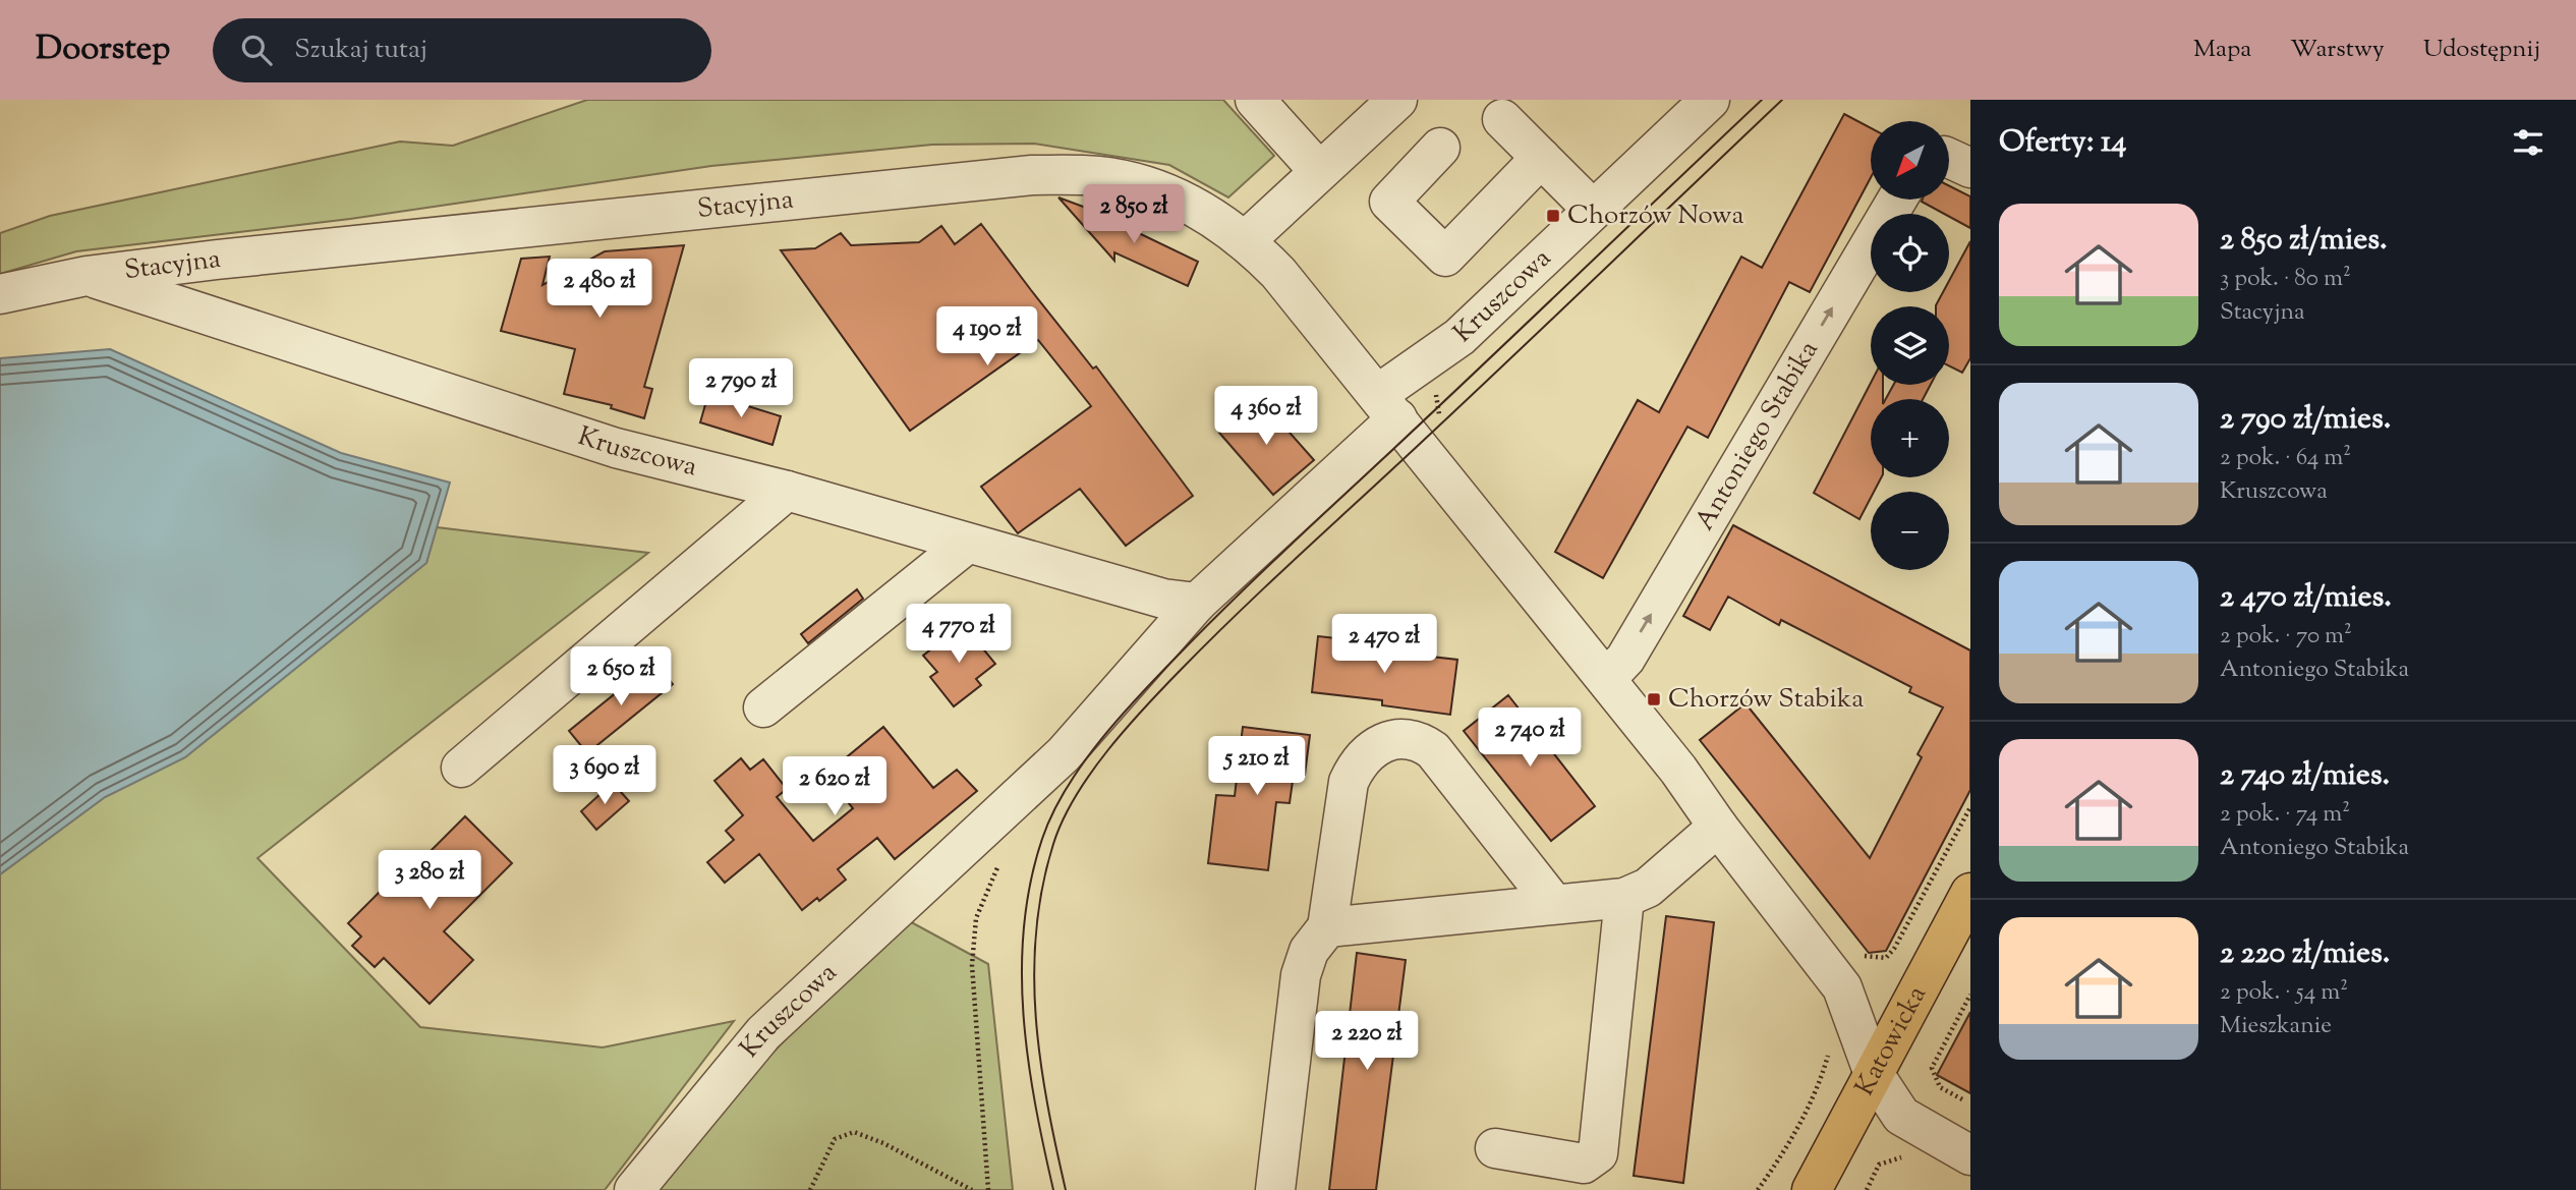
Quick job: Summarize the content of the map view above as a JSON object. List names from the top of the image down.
{
  "streets": {
    "main road": ["Katowicka"],
    "street": ["Stacyjna", "Kruszcowa", "Antoniego Stabika"]
  },
  "crossings": [
    ["Stacyjna", "Kruszcowa"]
  ],
  "one_way": ["Antoniego Stabika"],
  "places": {
    "transit": ["Chorzów Nowa", "Chorzów Stabika"]
  },
  "north": "bottom left",
  "page": {
    "header": "Doorstep",
    "search": "Szukaj tutaj",
    "nav": ["Mapa", "Warstwy", "Udostępnij"],
    "heading": "Oferty: 14",
    "map_buttons": ["+", "−"],
    "price": [
      "2 850 zł",
      "2 480 zł",
      "4 190 zł",
      "2 790 zł",
      "4 360 zł",
      "4 770 zł",
      "2 470 zł",
      "2 650 zł",
      "2 740 zł",
      "5 210 zł",
      "3 690 zł",
      "2 620 zł",
      "3 280 zł",
      "2 220 zł"
    ],
    "list": [
      {
        "name": "2 850 zł/mies.",
        "note": "3 pok. · 80 m² · Stacyjna"
      },
      {
        "name": "2 790 zł/mies.",
        "note": "2 pok. · 64 m² · Kruszcowa"
      },
      {
        "name": "2 470 zł/mies.",
        "note": "2 pok. · 70 m² · Antoniego Stabika"
      },
      {
        "name": "2 740 zł/mies.",
        "note": "2 pok. · 74 m² · Antoniego Stabika"
      },
      {
        "name": "2 220 zł/mies.",
        "note": "2 pok. · 54 m² · Mieszkanie"
      }
    ]
  }
}
